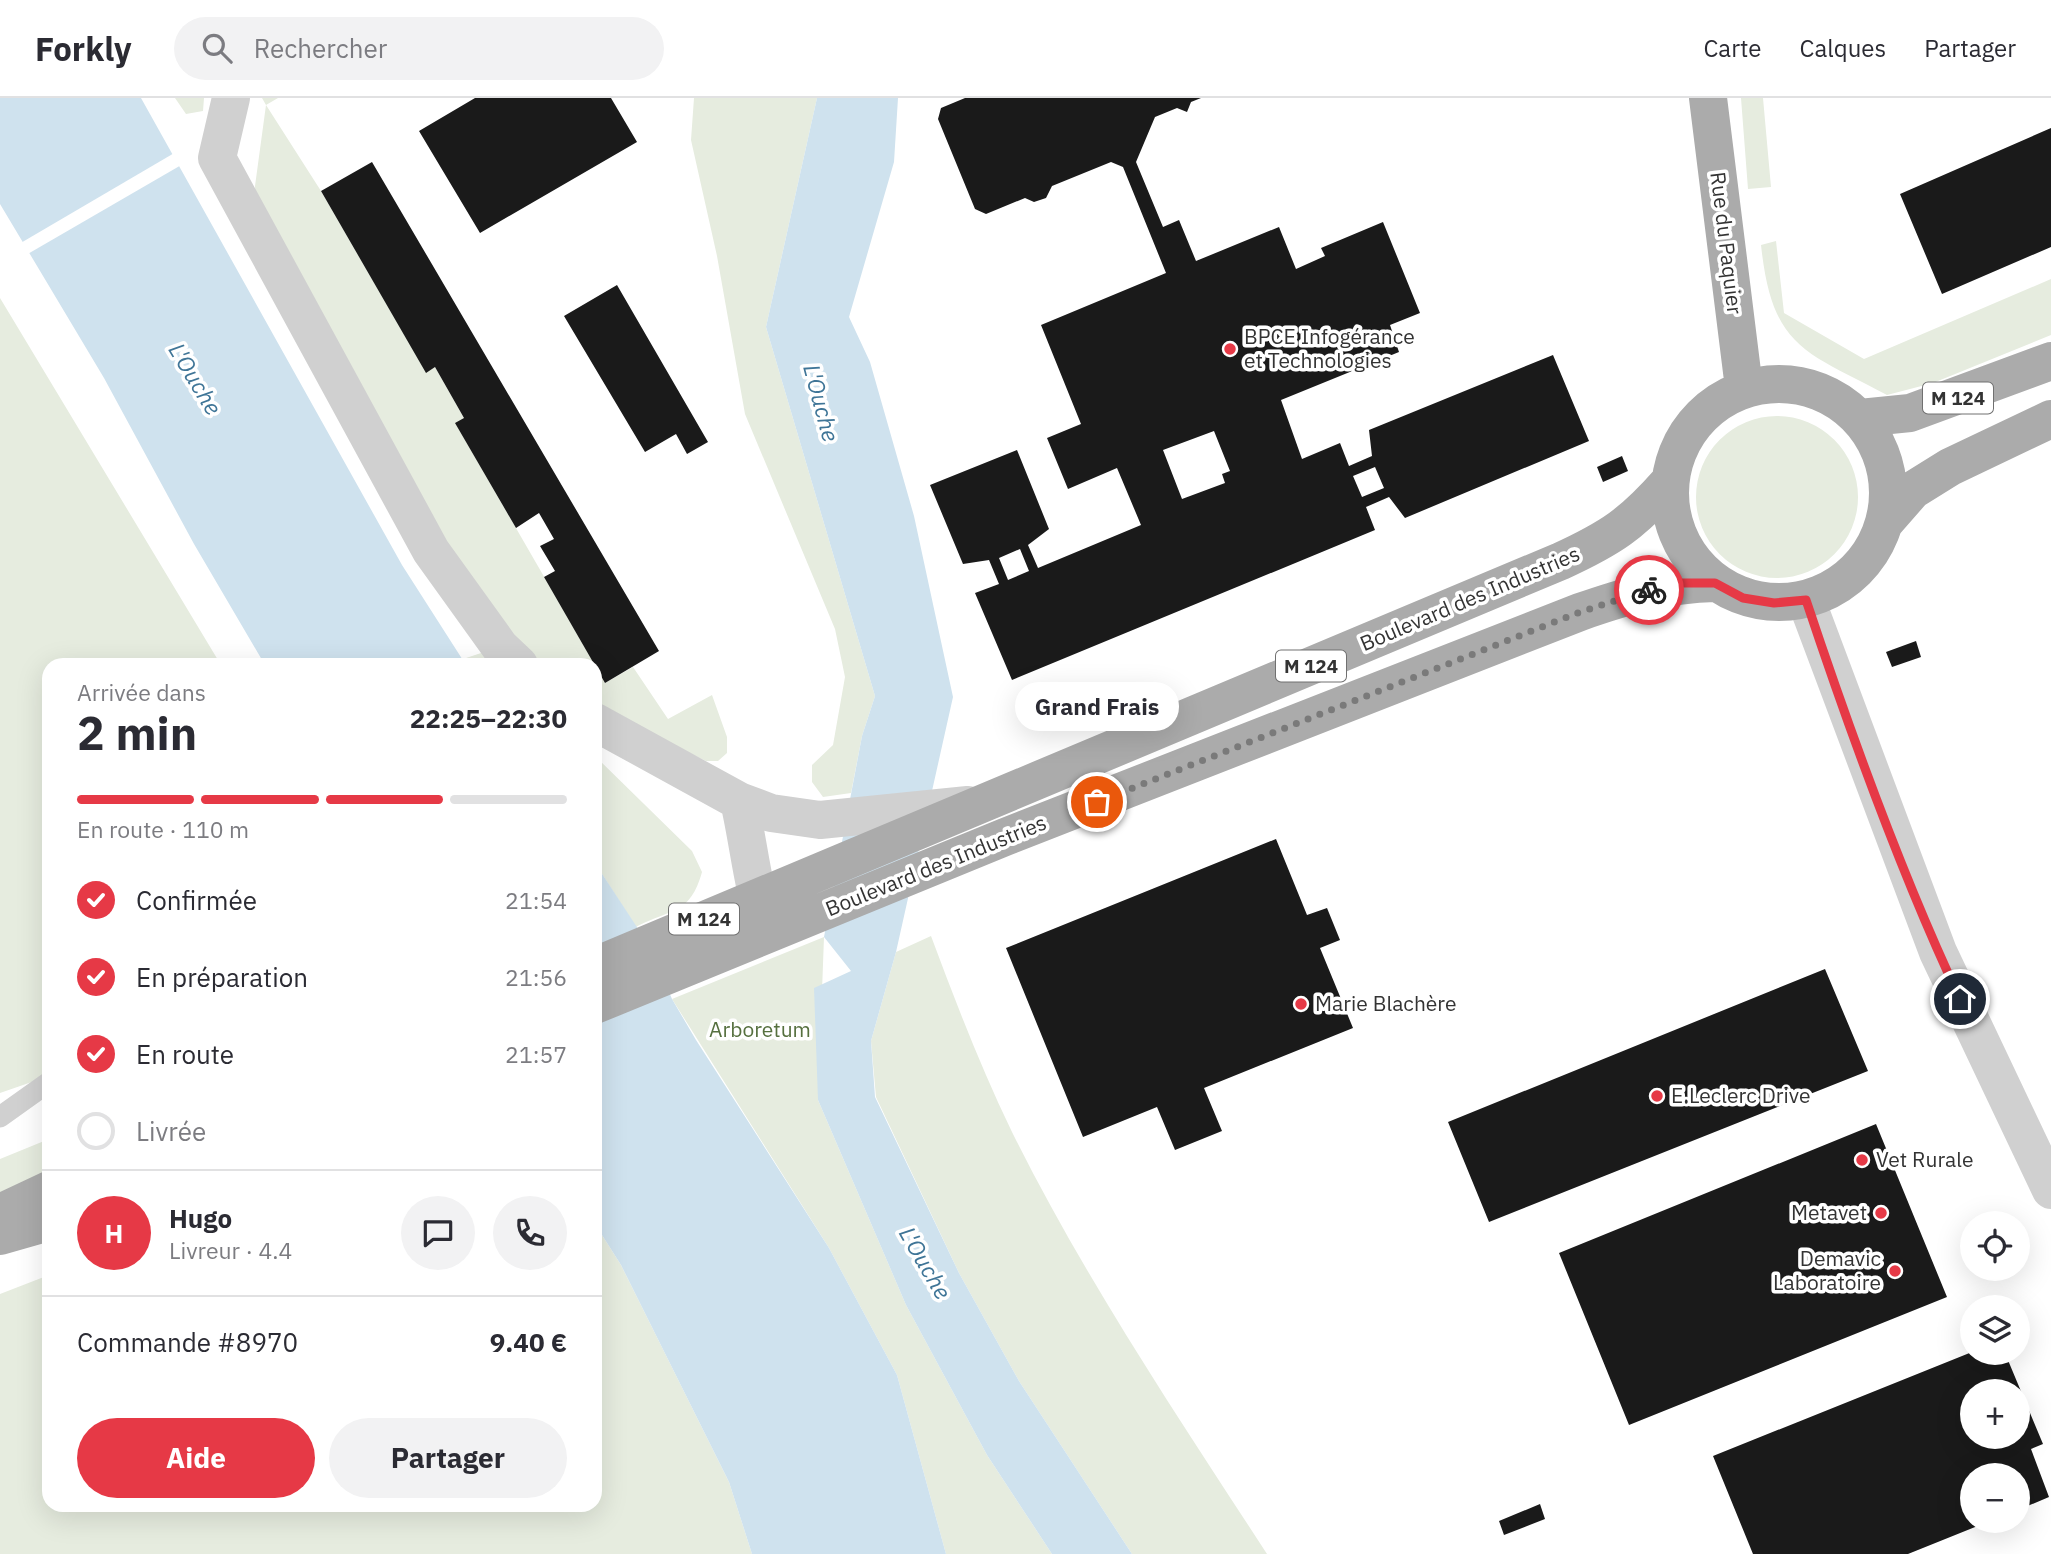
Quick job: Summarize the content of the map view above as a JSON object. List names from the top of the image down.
{
  "streets": {
    "main road": ["Rue du Paquier", "M 124", "Boulevard des Industries"]
  },
  "crossings": [
    ["Rue du Paquier", "M 124"],
    ["Rue du Paquier", "Boulevard des Industries"],
    ["M 124", "Boulevard des Industries"]
  ],
  "water": ["L'Ouche"],
  "parks": ["Arboretum"],
  "places": [
    "BPCE Infogérance et Technologies",
    "Grand Frais",
    "Marie Blachère",
    "E.Leclerc Drive",
    "Vet Rurale",
    "Metavet",
    "Demavic Laboratoire"
  ],
  "page": {
    "header": "Forkly",
    "search": "Rechercher",
    "nav": ["Carte", "Calques", "Partager"],
    "heading": ["2 min", "Arrivée dans", "22:25–22:30"],
    "panel": [
      "Hugo",
      "Livreur · 4.4",
      "Commande #8970",
      "9.40 €"
    ],
    "bubble": "Grand Frais",
    "bar": "En route · 110 m",
    "list": [
      ["Confirmée", "21:54"],
      ["En préparation", "21:56"],
      ["En route", "21:57"],
      "Livrée"
    ],
    "round": "H",
    "map_buttons": ["+", "−"],
    "buttons": ["Aide", "Partager"]
  }
}
